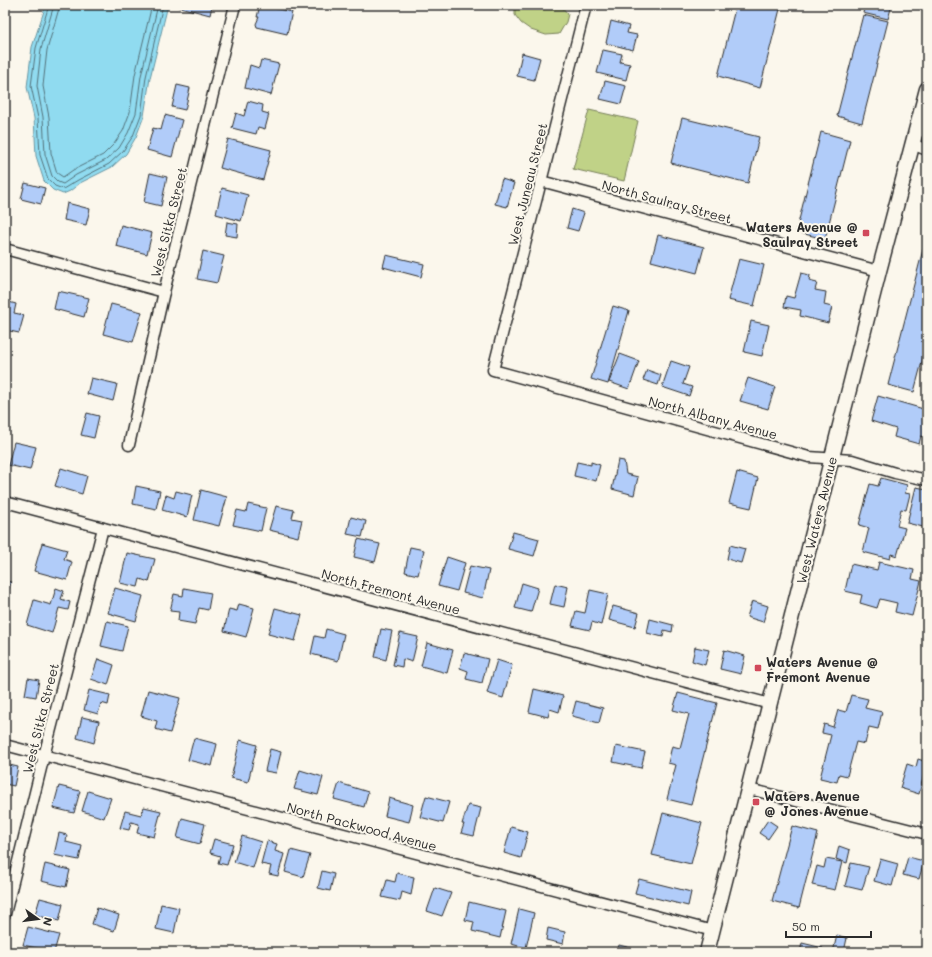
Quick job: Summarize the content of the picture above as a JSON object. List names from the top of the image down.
{
  "streets": {
    "main road": ["West Waters Avenue"],
    "street": [
      "West Juneau Street",
      "North Saulray Street",
      "West Sitka Street",
      "North Albany Avenue",
      "North Fremont Avenue",
      "North Packwood Avenue"
    ]
  },
  "crossings": [
    ["West Juneau Street", "North Saulray Street"],
    ["West Juneau Street", "North Albany Avenue"],
    ["North Saulray Street", "West Waters Avenue"],
    ["West Sitka Street", "North Fremont Avenue"],
    ["West Sitka Street", "North Packwood Avenue"],
    ["North Albany Avenue", "West Waters Avenue"],
    ["West Waters Avenue", "North Fremont Avenue"],
    ["West Waters Avenue", "North Packwood Avenue"]
  ],
  "places": {
    "transit": ["Waters Avenue @ Saulray Street", "Waters Avenue @ Fremont Avenue", "Waters Avenue @ Jones Avenue"]
  },
  "scale_bar": "50 m",
  "north": "right"
}
